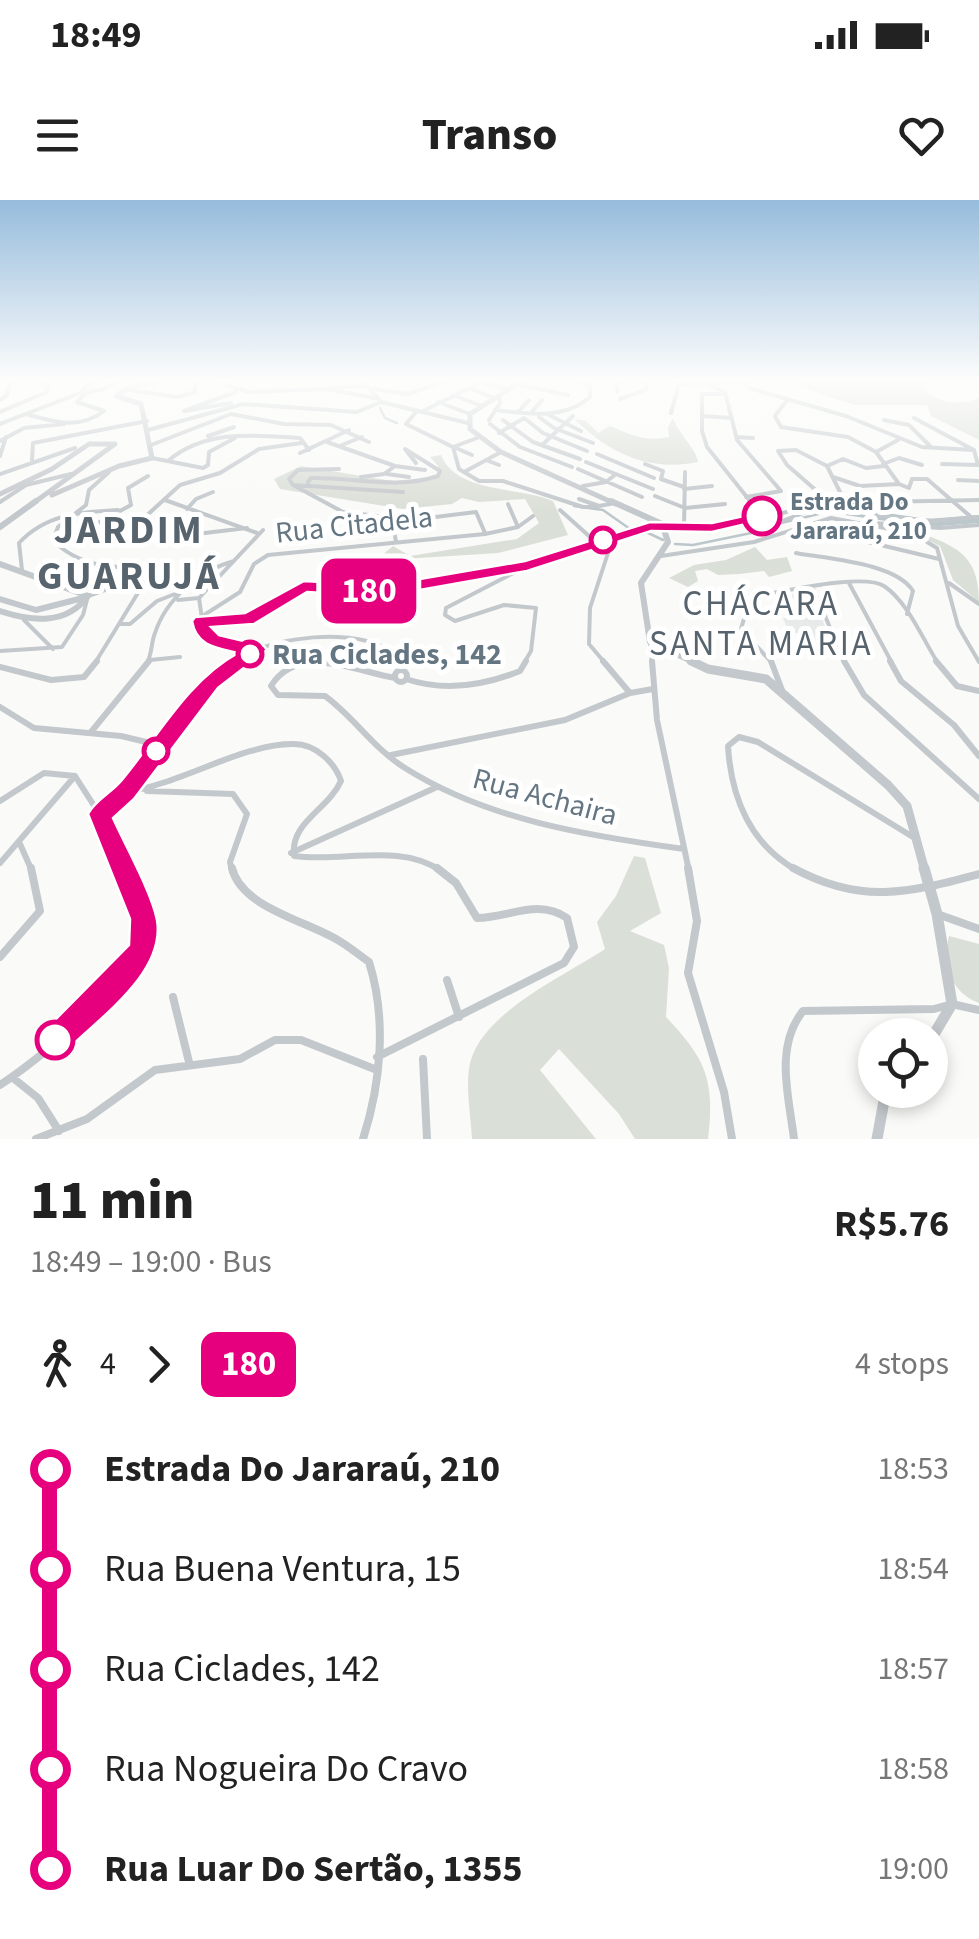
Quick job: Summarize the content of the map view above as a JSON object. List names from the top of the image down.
{
  "streets": {
    "street": ["Rua Citadela", "Rua Achaira"]
  },
  "districts": ["JARDIM GUARUJÁ", "CHÁCARA SANTA MARIA"],
  "places": ["Estrada Do Jararaú, 210", "Rua Ciclades, 142"],
  "lines": ["bus line 180"],
  "page": {
    "status": "18:49",
    "header": "Transo",
    "on_map": "180",
    "heading": ["11 min", "18:49 – 19:00 · Bus", "R$5.76"],
    "legs": ["4", "180", "4 stops"],
    "list": [
      {
        "name": "Estrada Do Jararaú, 210",
        "value": "18:53"
      },
      {
        "name": "Rua Buena Ventura, 15",
        "value": "18:54"
      },
      {
        "name": "Rua Ciclades, 142",
        "value": "18:57"
      },
      {
        "name": "Rua Nogueira Do Cravo",
        "value": "18:58"
      },
      {
        "name": "Rua Luar Do Sertão, 1355",
        "value": "19:00"
      }
    ]
  }
}
